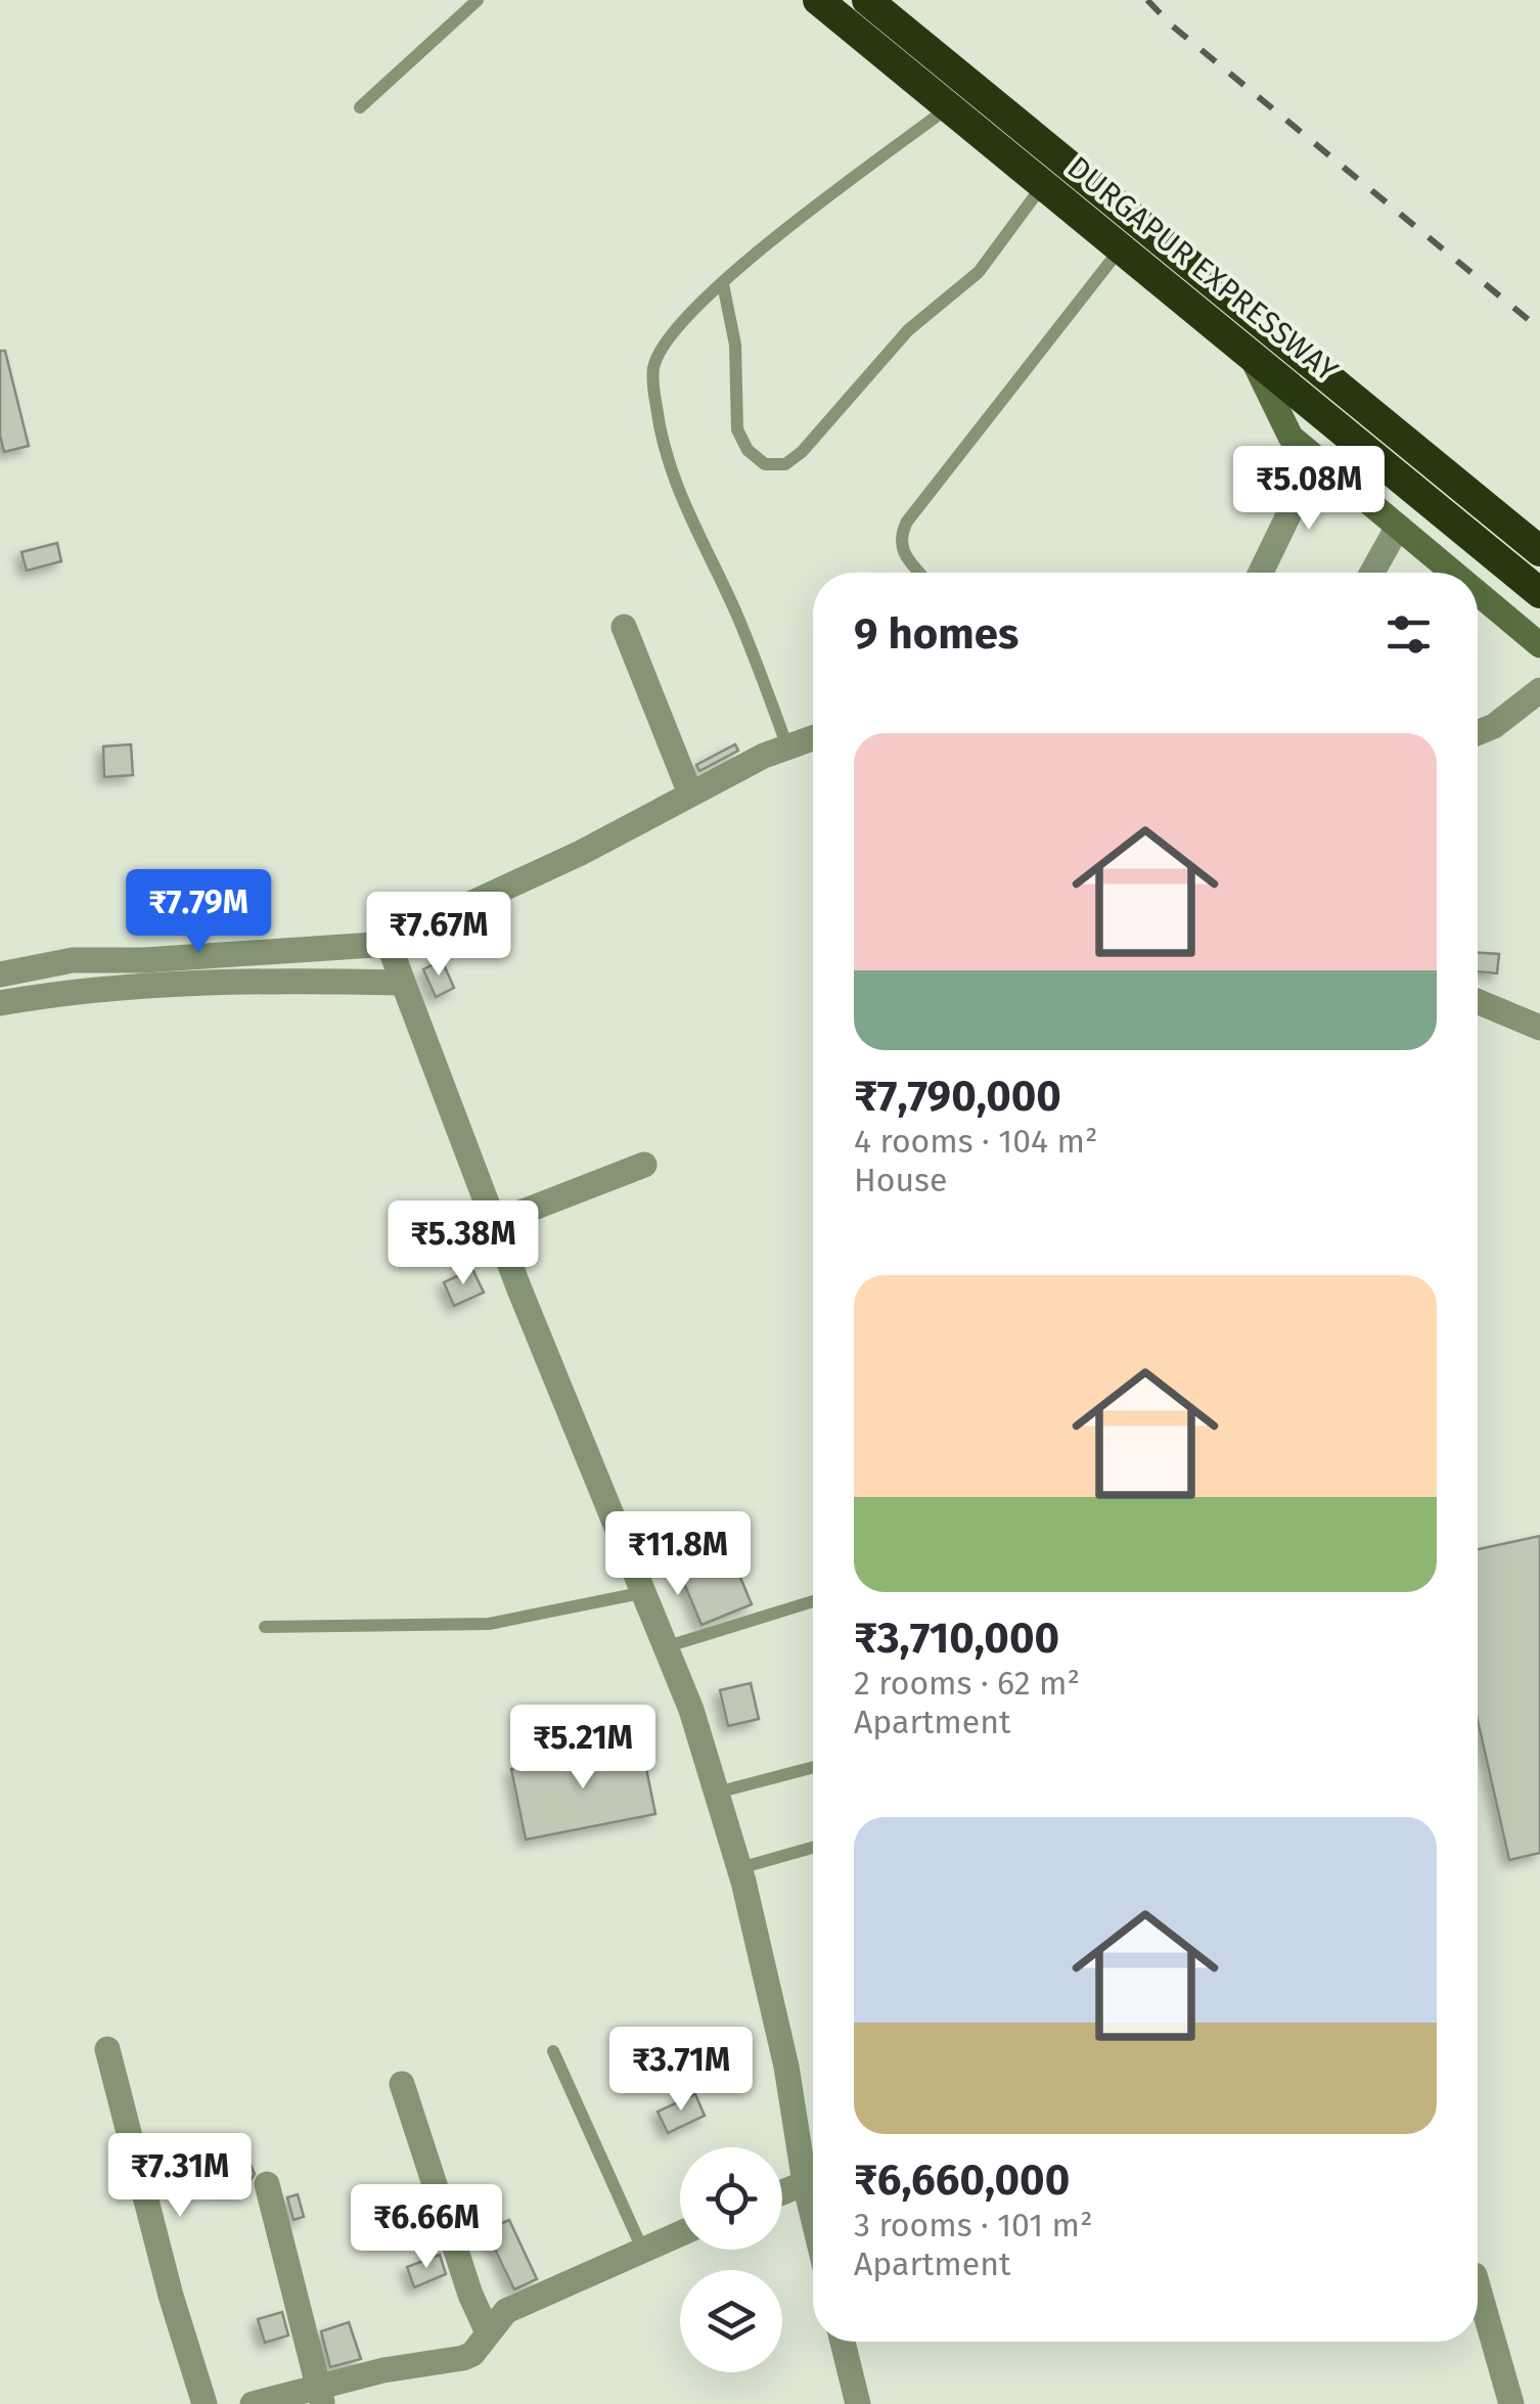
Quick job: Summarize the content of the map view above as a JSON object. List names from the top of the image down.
{
  "streets": {
    "highway": ["DURGAPUR EXPRESSWAY"]
  },
  "page": {
    "price": [
      "₹5.08M",
      "₹7.79M",
      "₹7.67M",
      "₹5.38M",
      "₹11.8M",
      "₹5.21M",
      "₹3.71M",
      "₹7.31M",
      "₹6.66M"
    ],
    "heading": "9 homes",
    "list": [
      {
        "name": "₹7,790,000",
        "note": "4 rooms · 104 m² · House"
      },
      {
        "name": "₹3,710,000",
        "note": "2 rooms · 62 m² · Apartment"
      },
      {
        "name": "₹6,660,000",
        "note": "3 rooms · 101 m² · Apartment"
      }
    ]
  }
}
